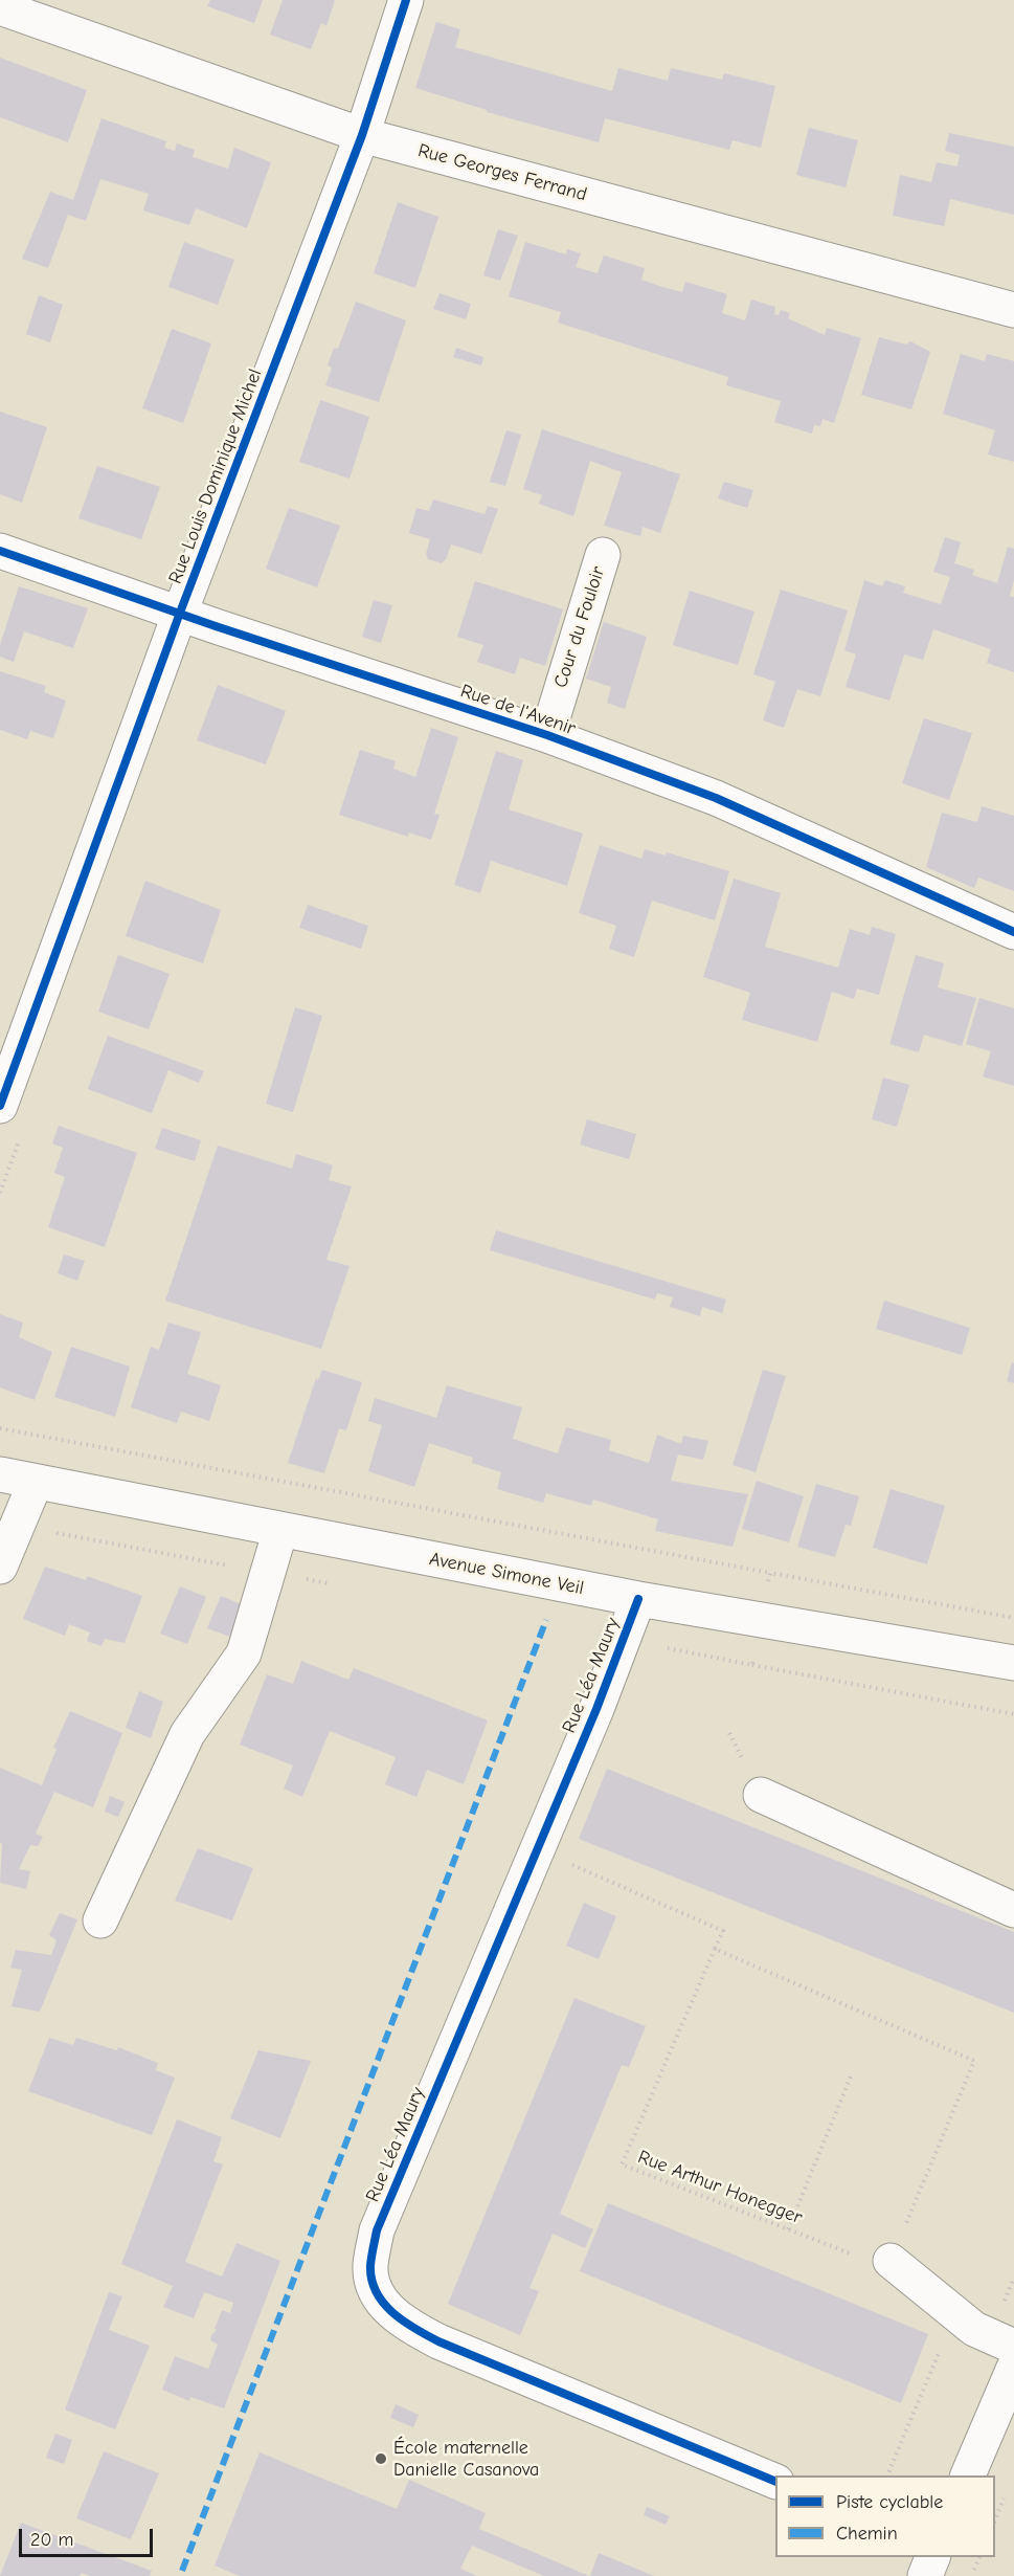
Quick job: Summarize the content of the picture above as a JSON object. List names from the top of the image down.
{
  "streets": {
    "street": [
      "Rue Georges Ferrand",
      "Rue Louis Dominique Michel",
      "Cour du Fouloir",
      "Rue de l'Avenir",
      "Avenue Simone Veil",
      "Rue Léa Maury"
    ],
    "path": ["Rue Arthur Honegger"]
  },
  "crossings": [
    ["Rue Georges Ferrand", "Rue Louis Dominique Michel"],
    ["Rue Louis Dominique Michel", "Rue de l'Avenir"],
    ["Cour du Fouloir", "Rue de l'Avenir"],
    ["Avenue Simone Veil", "Rue Léa Maury"]
  ],
  "places": ["École maternelle Danielle Casanova"],
  "legend": ["Piste cyclable", "Chemin"],
  "scale_bar": "20 m"
}
